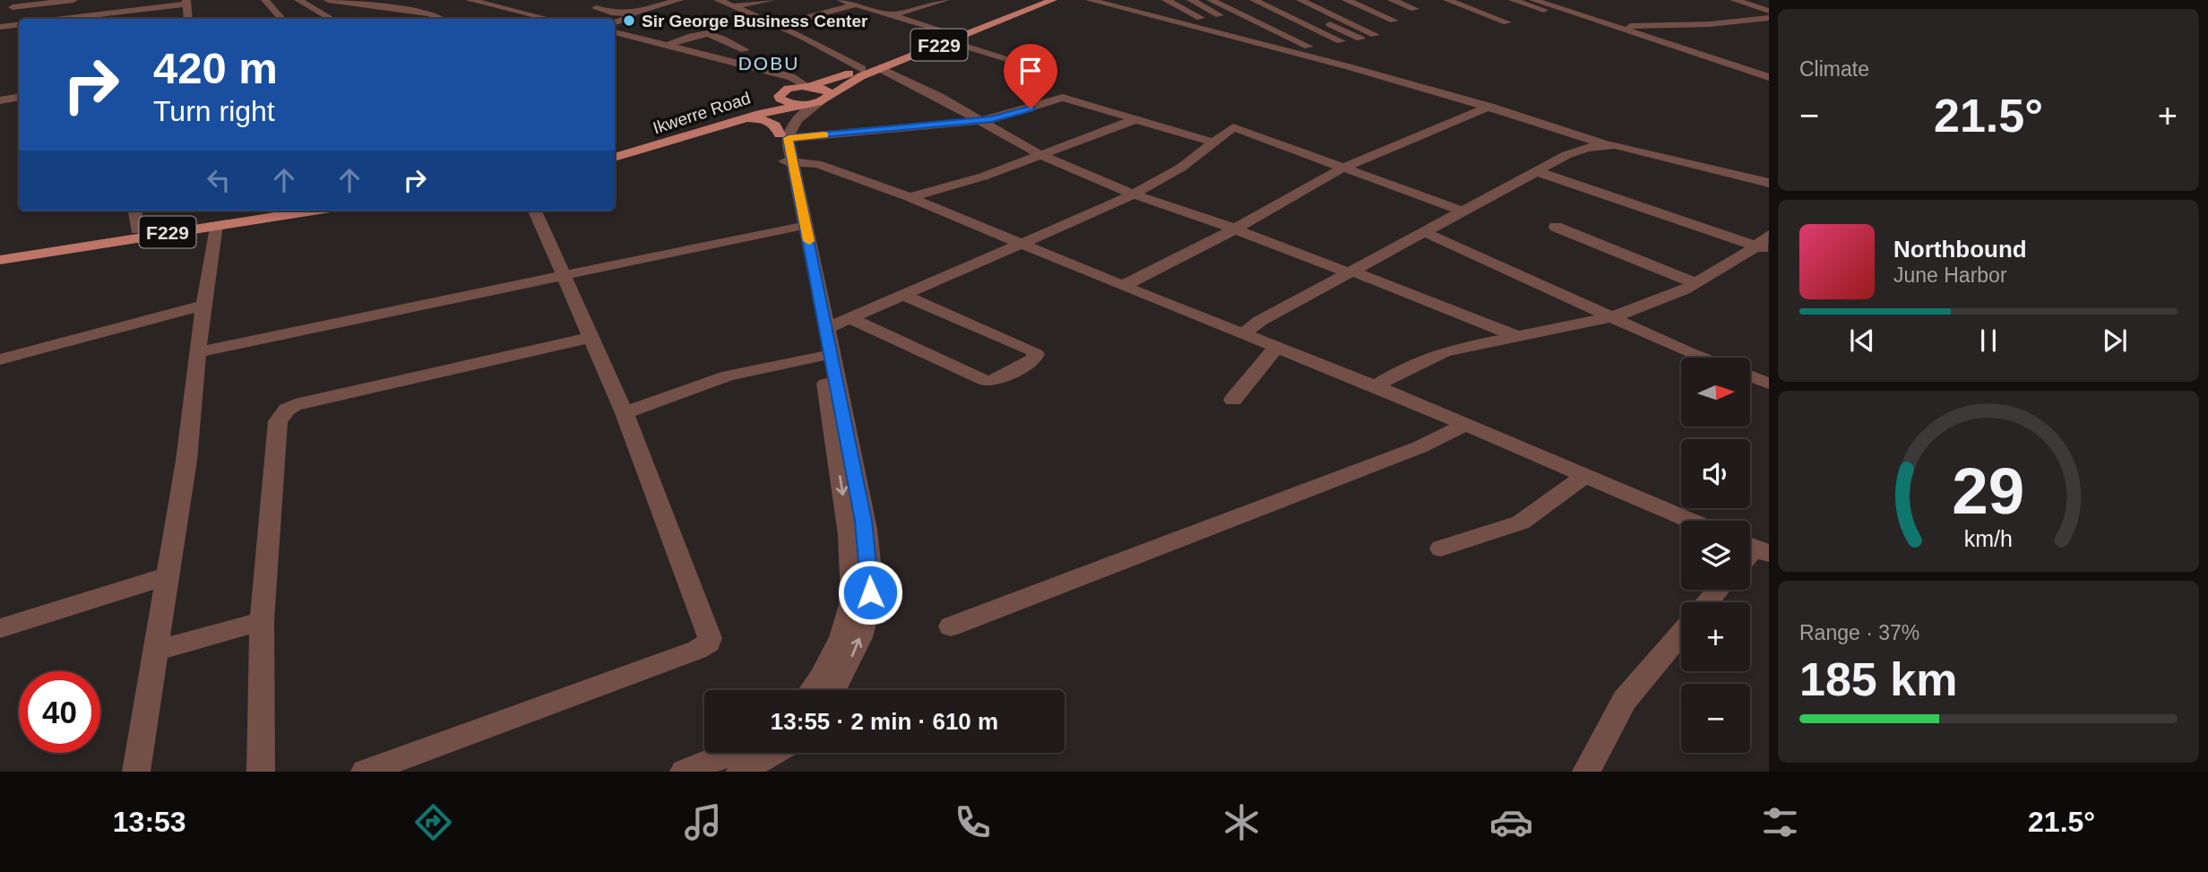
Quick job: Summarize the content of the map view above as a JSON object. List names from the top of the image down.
{
  "streets": {
    "main road": ["F229", "Ikwerre Road"]
  },
  "districts": ["DOBU"],
  "places": ["Sir George Business Center"],
  "north": "right",
  "page": {
    "tile": [
      "Climate",
      ["Range · 37%", "185 km"]
    ],
    "turn": ["420 m", "Turn right"],
    "heat": ["−", "21.5°", "+"],
    "song": ["Northbound", "June Harbor"],
    "map_buttons": ["+", "−"],
    "limit": "40",
    "trip": "13:55 · 2 min · 610 m",
    "tabs": ["13:53", "21.5°"],
    "gauge": ["29", "km/h"]
  }
}
